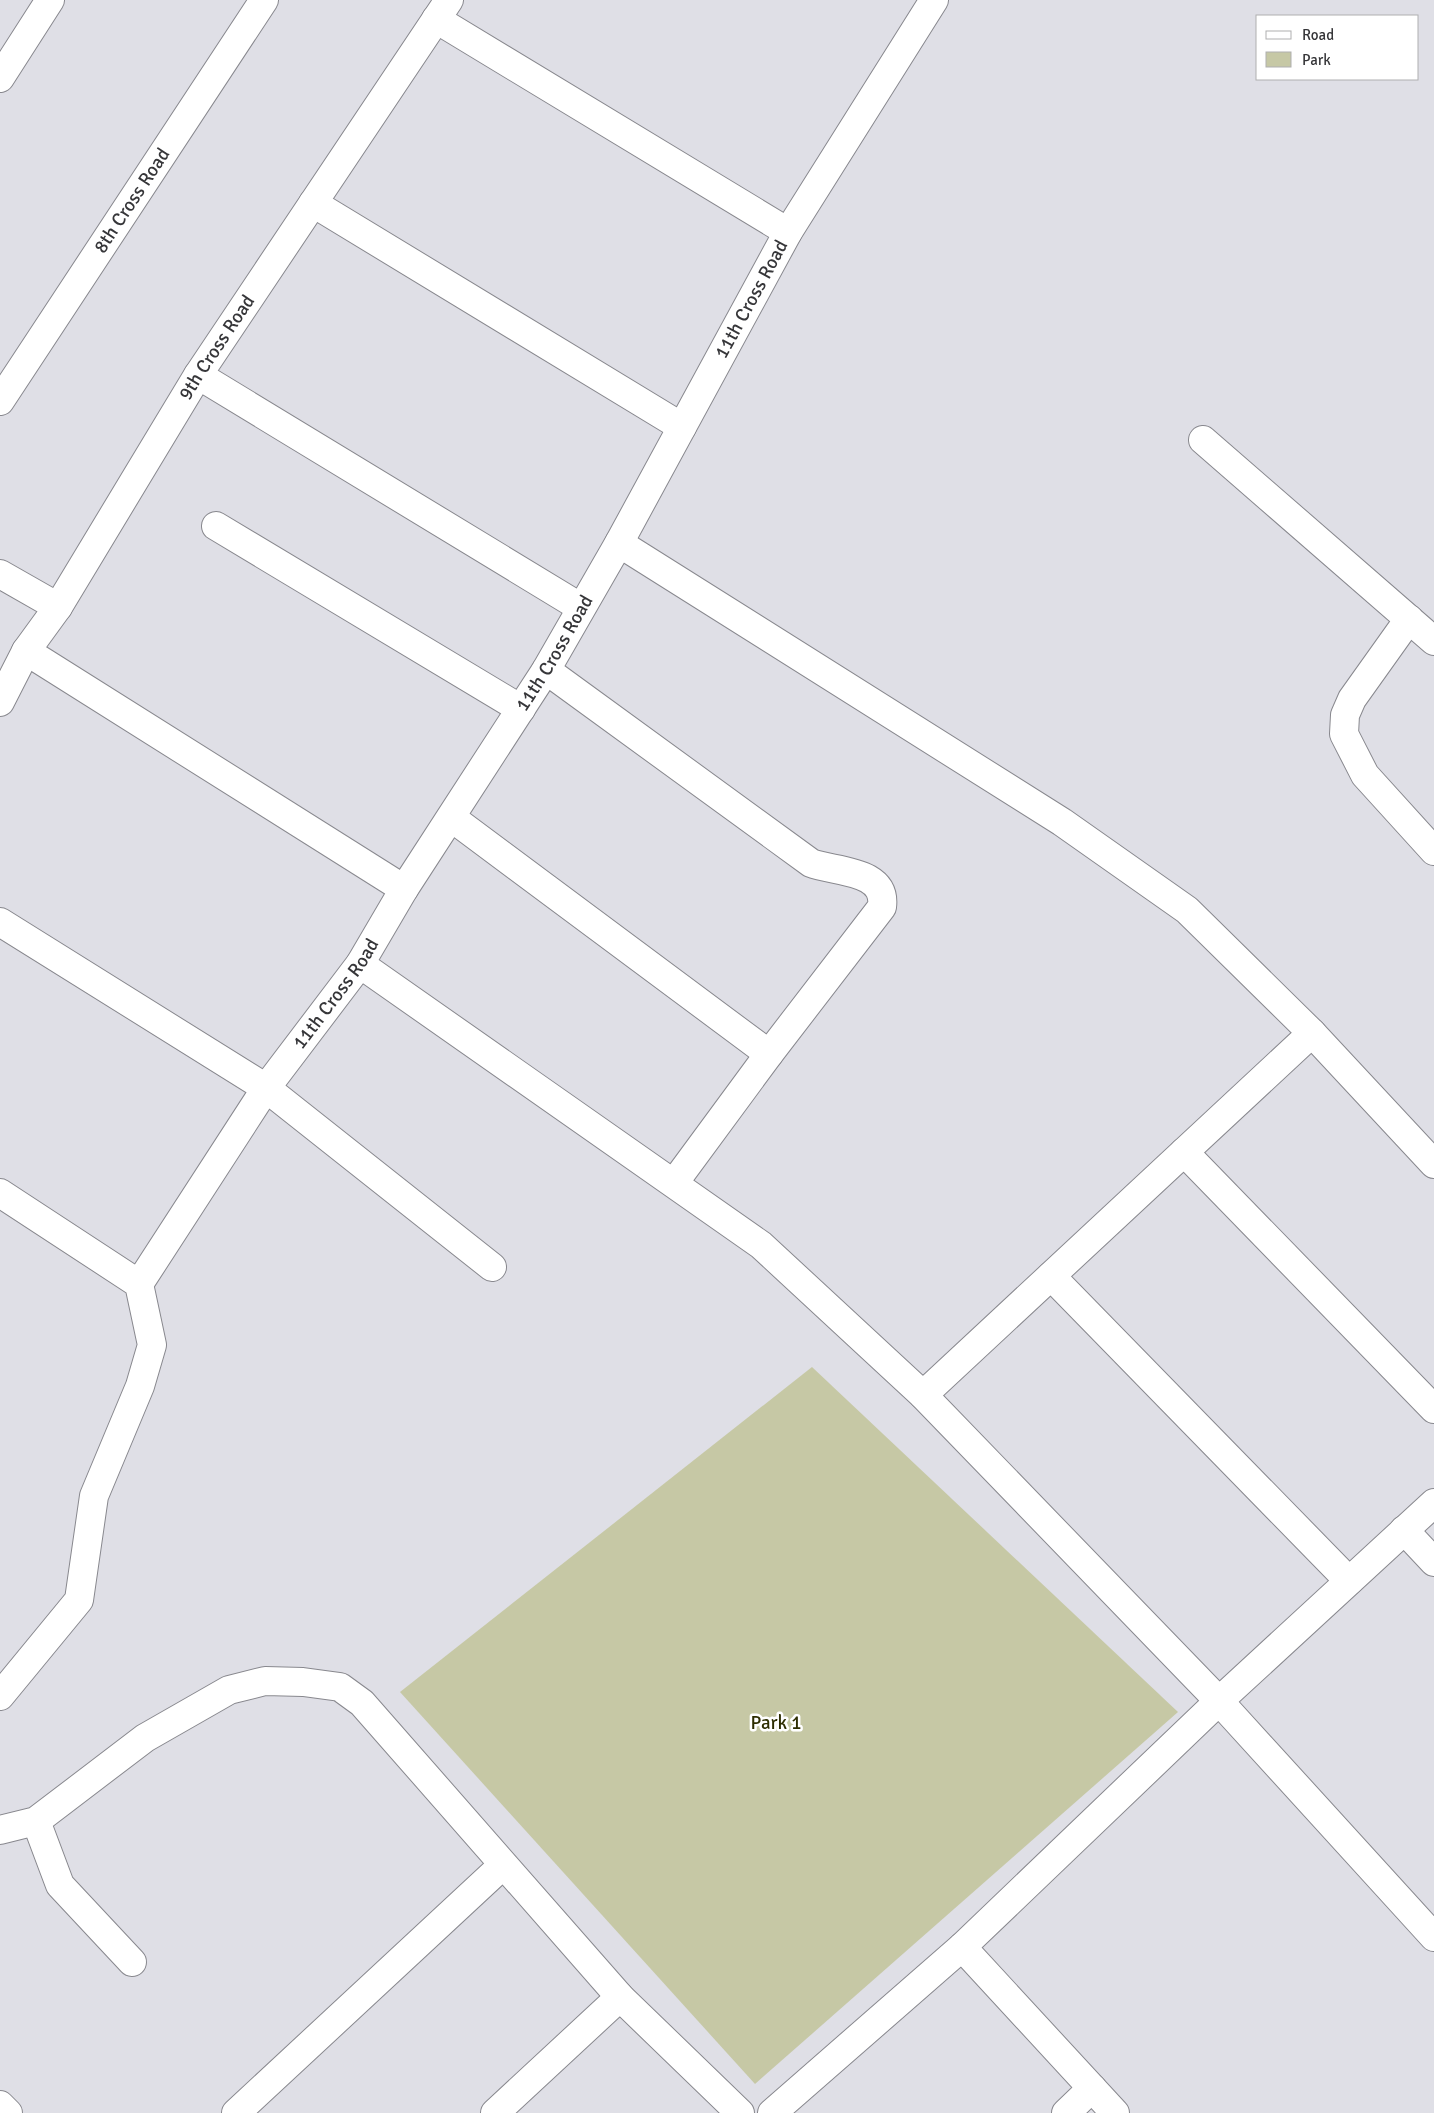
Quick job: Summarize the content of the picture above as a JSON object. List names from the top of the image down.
{
  "streets": {
    "street": ["8th Cross Road", "11th Cross Road", "9th Cross Road"]
  },
  "parks": ["Park 1"],
  "legend": ["Road", "Park"]
}
